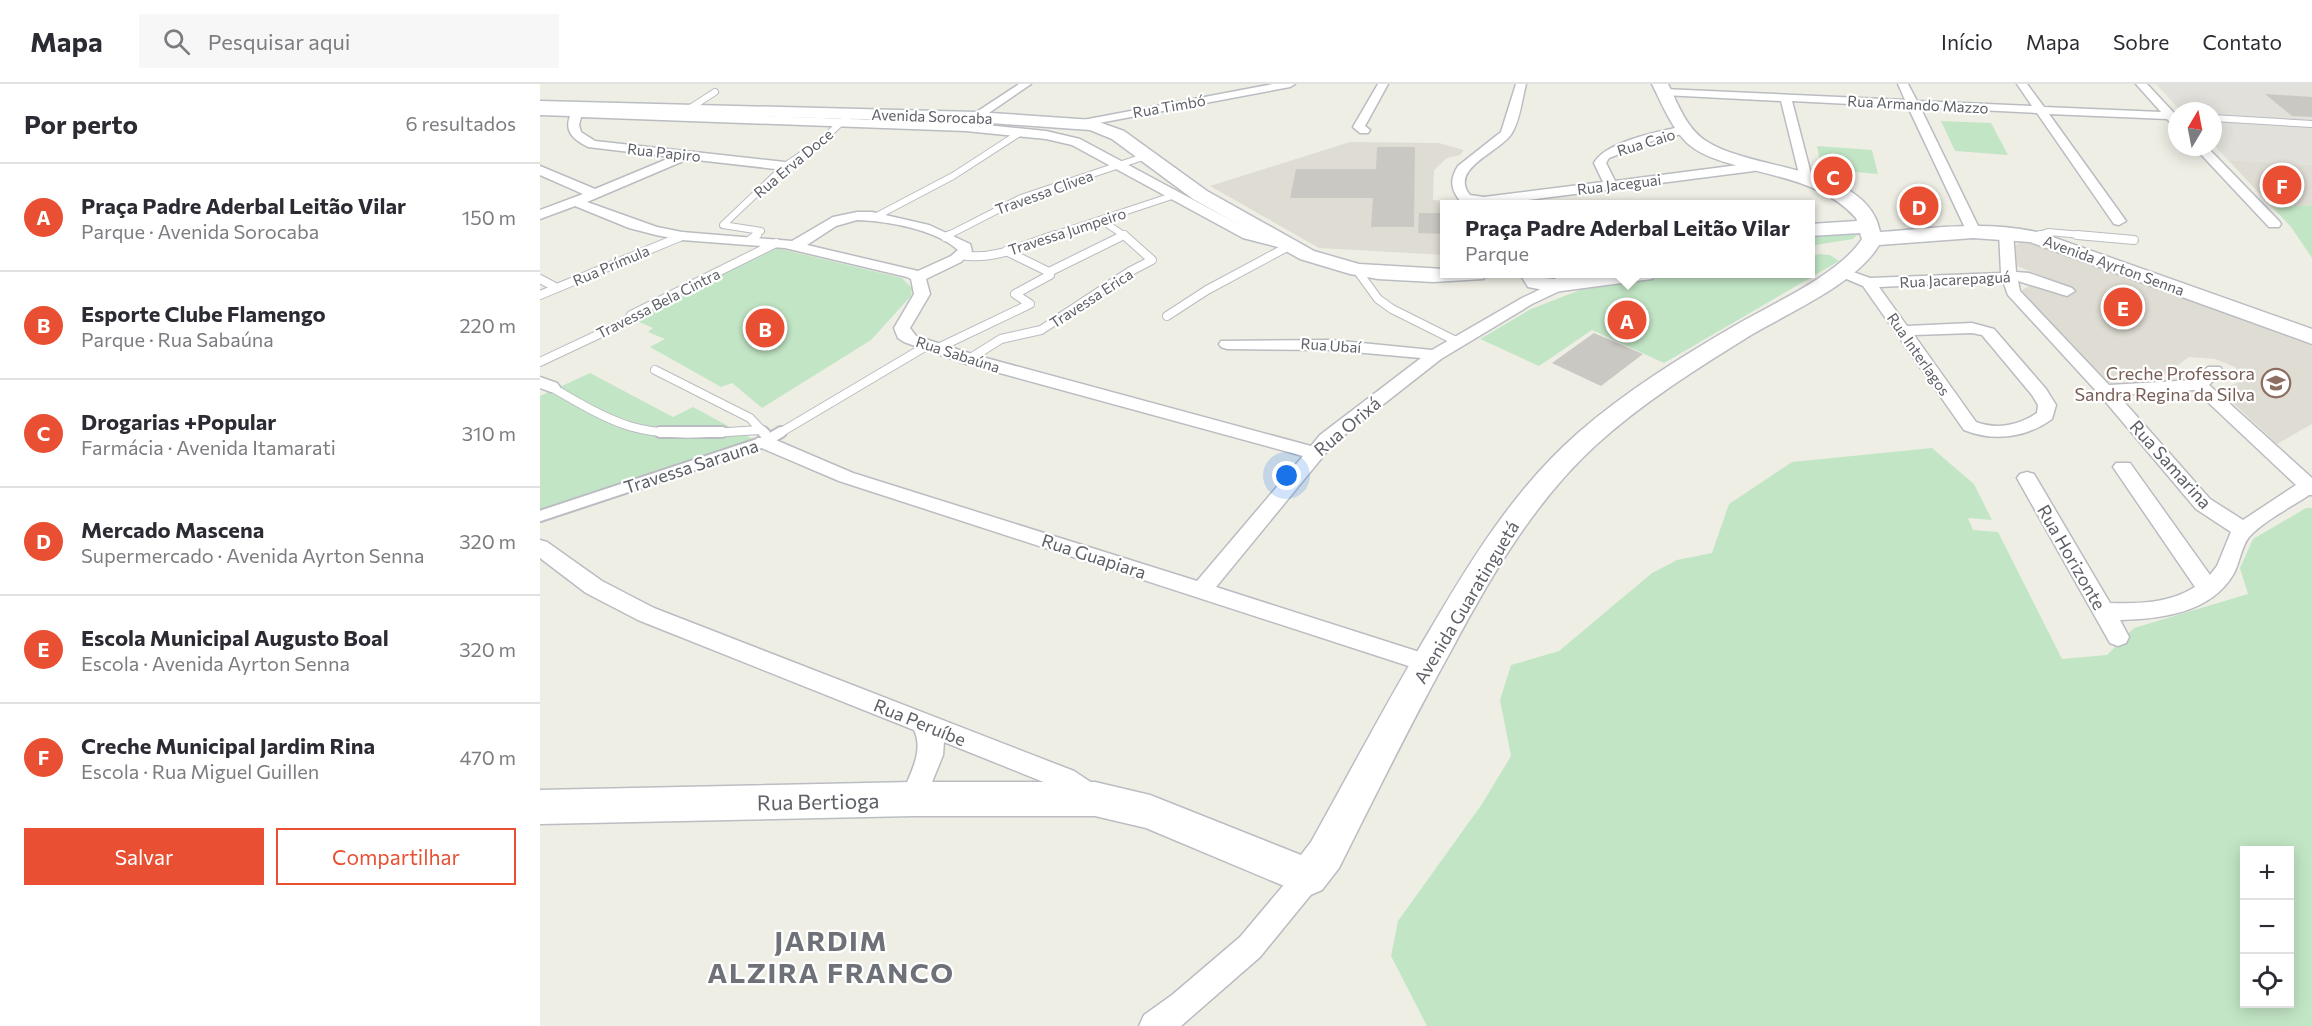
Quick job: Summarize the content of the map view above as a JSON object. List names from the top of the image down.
{
  "streets": {
    "street": [
      "Rua Armando Mazzo",
      "Rua Timbó",
      "Avenida Sorocaba",
      "Rua Caio",
      "Rua Papiro",
      "Rua Jaceguai",
      "Avenida Ayrton Senna",
      "Rua Jacarepaguá",
      "Rua Ubaí",
      "Rua Sabaúna",
      "Rua Interlagos",
      "Rua Orixá",
      "Rua Samarina",
      "Rua Guapiara",
      "Rua Horizonte",
      "Avenida Guaratinguetá",
      "Rua Peruíbe",
      "Rua Bertioga"
    ],
    "lane": [
      "Rua Erva Doce",
      "Travessa Clivea",
      "Travessa Jumpeiro",
      "Rua Prímula",
      "Travessa Erica",
      "Travessa Bela Cintra",
      "Travessa Sarauna"
    ]
  },
  "crossings": [
    ["Rua Timbó", "Avenida Sorocaba"],
    ["Avenida Sorocaba", "Rua Papiro"],
    ["Avenida Sorocaba", "Rua Erva Doce"],
    ["Avenida Sorocaba", "Travessa Clivea"],
    ["Avenida Sorocaba", "Travessa Jumpeiro"],
    ["Rua Caio", "Rua Jaceguai"],
    ["Rua Papiro", "Rua Erva Doce"],
    ["Travessa Jumpeiro", "Travessa Erica"],
    ["Avenida Ayrton Senna", "Rua Jacarepaguá"],
    ["Avenida Ayrton Senna", "Avenida Guaratinguetá"],
    ["Rua Jacarepaguá", "Rua Interlagos"],
    ["Rua Jacarepaguá", "Rua Samarina"],
    ["Rua Jacarepaguá", "Avenida Guaratinguetá"],
    ["Travessa Erica", "Rua Sabaúna"],
    ["Rua Ubaí", "Rua Orixá"],
    ["Rua Sabaúna", "Rua Orixá"],
    ["Rua Sabaúna", "Travessa Sarauna"],
    ["Rua Orixá", "Rua Guapiara"],
    ["Travessa Sarauna", "Rua Guapiara"],
    ["Rua Guapiara", "Avenida Guaratinguetá"],
    ["Avenida Guaratinguetá", "Rua Peruíbe"],
    ["Rua Peruíbe", "Rua Bertioga"]
  ],
  "districts": ["JARDIM ALZIRA FRANCO"],
  "places": {
    "school or university": ["Creche Professora Sandra Regina da Silva"]
  },
  "north": "top",
  "page": {
    "header": "Mapa",
    "search": "Pesquisar aqui",
    "nav": [
      "Início",
      "Mapa",
      "Sobre",
      "Contato"
    ],
    "heading": ["Por perto", "6 resultados"],
    "pins": [
      "C",
      "F",
      "D",
      "E",
      "A",
      "B"
    ],
    "list": [
      {
        "mark": "A",
        "name": "Praça Padre Aderbal Leitão Vilar",
        "note": "Parque · Avenida Sorocaba",
        "value": "150 m"
      },
      {
        "mark": "B",
        "name": "Esporte Clube Flamengo",
        "note": "Parque · Rua Sabaúna",
        "value": "220 m"
      },
      {
        "mark": "C",
        "name": "Drogarias +Popular",
        "note": "Farmácia · Avenida Itamarati",
        "value": "310 m"
      },
      {
        "mark": "D",
        "name": "Mercado Mascena",
        "note": "Supermercado · Avenida Ayrton Senna",
        "value": "320 m"
      },
      {
        "mark": "E",
        "name": "Escola Municipal Augusto Boal",
        "note": "Escola · Avenida Ayrton Senna",
        "value": "320 m"
      },
      {
        "mark": "F",
        "name": "Creche Municipal Jardim Rina",
        "note": "Escola · Rua Miguel Guillen",
        "value": "470 m"
      }
    ],
    "popup": ["Praça Padre Aderbal Leitão Vilar", "Parque"],
    "buttons": ["Salvar", "Compartilhar"],
    "map_buttons": ["+", "−"]
  }
}
